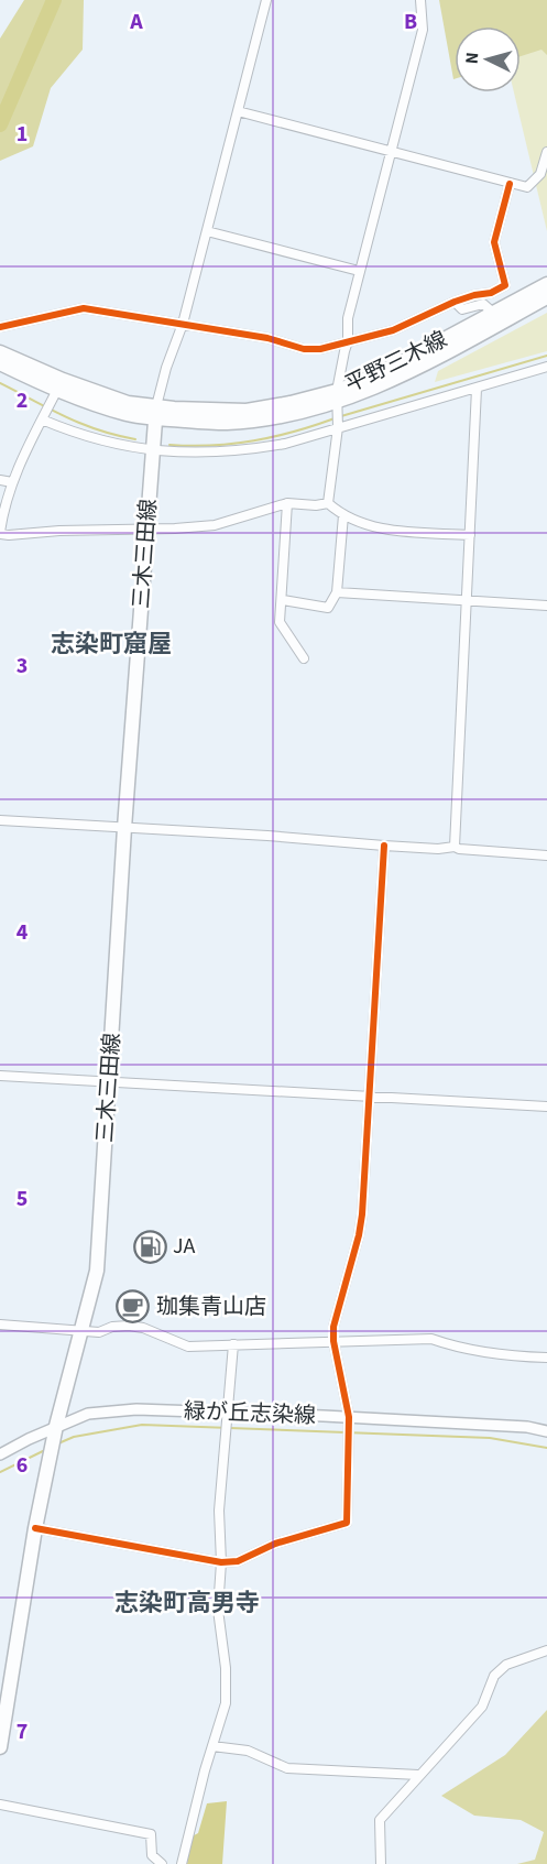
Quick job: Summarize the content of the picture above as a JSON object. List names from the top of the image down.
{
  "streets": {
    "main road": ["平野三木線", "三木三田線"],
    "street": ["緑が丘志染線"]
  },
  "crossings": [
    ["平野三木線", "三木三田線"],
    ["三木三田線", "緑が丘志染線"]
  ],
  "districts": ["志染町窟屋", "志染町高男寺"],
  "places": {
    "fuel station": ["JA"],
    "cafe": ["珈集青山店"]
  },
  "north": "left",
  "grid": {
    "columns": ["A", "B"],
    "rows": [
      "1",
      "2",
      "3",
      "4",
      "5",
      "6",
      "7"
    ]
  }
}
